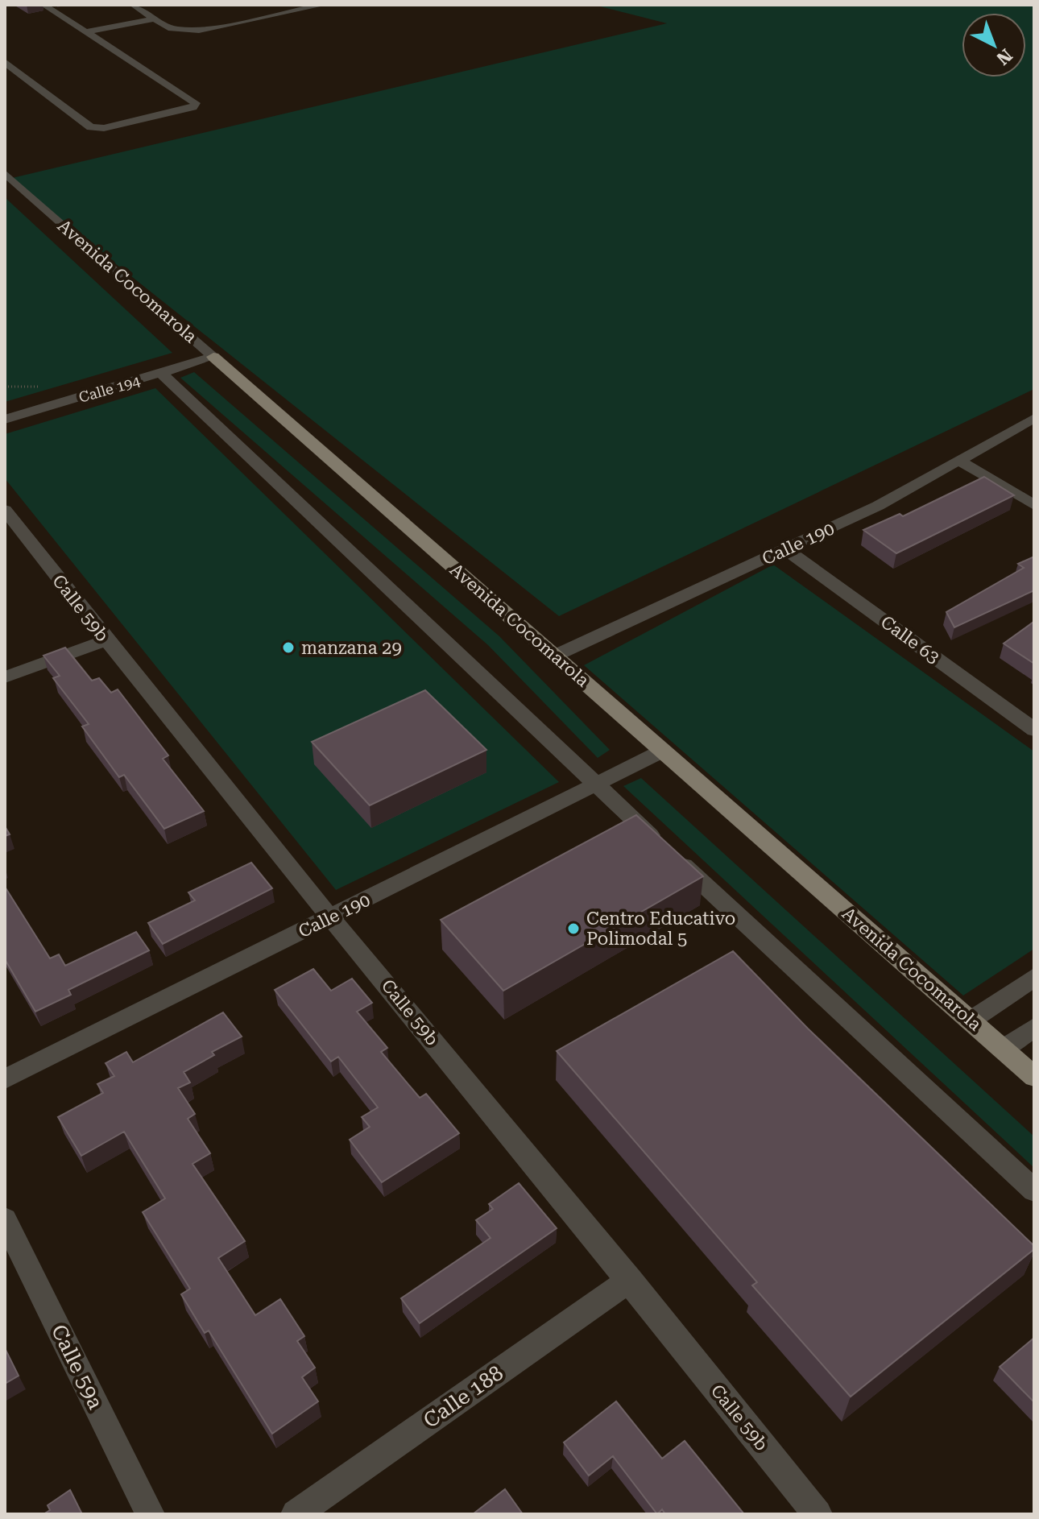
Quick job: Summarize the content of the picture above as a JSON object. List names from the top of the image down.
{
  "streets": {
    "main road": ["Avenida Cocomarola"],
    "street": [
      "Calle 194",
      "Calle 190",
      "Calle 59b",
      "Calle 63",
      "Calle 59a",
      "Calle 188"
    ]
  },
  "crossings": [
    ["Avenida Cocomarola", "Calle 194"],
    ["Avenida Cocomarola", "Calle 190"],
    ["Calle 190", "Calle 59b"],
    ["Calle 190", "Calle 63"],
    ["Calle 59b", "Calle 188"]
  ],
  "places": ["manzana 29", "Centro Educativo Polimodal 5"],
  "north": "bottom right"
}
